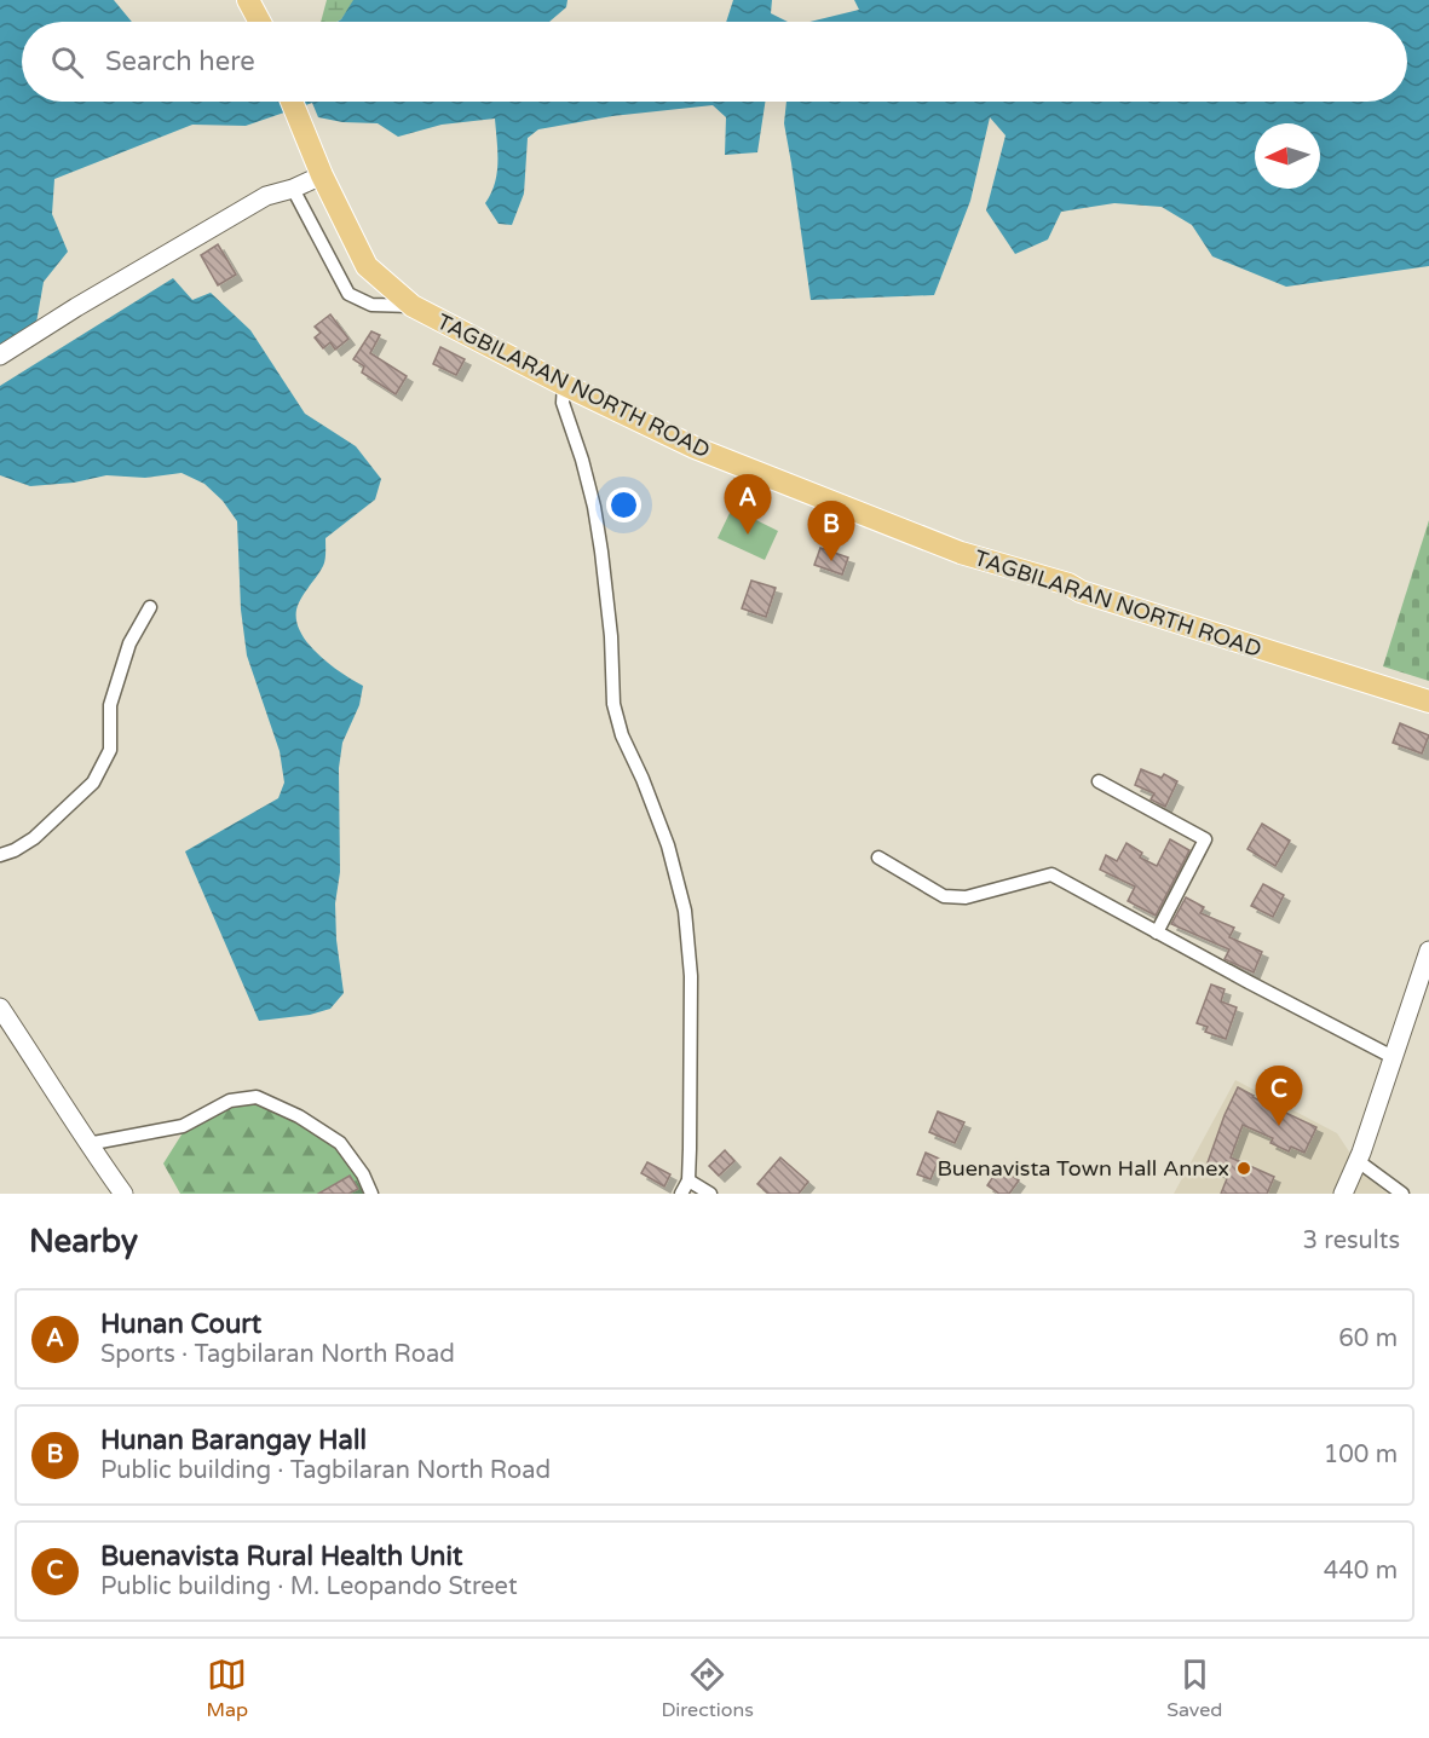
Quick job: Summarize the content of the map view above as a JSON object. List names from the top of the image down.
{
  "streets": {
    "main road": ["TAGBILARAN NORTH ROAD"]
  },
  "places": ["Buenavista Town Hall Annex"],
  "north": "left",
  "page": {
    "search": "Search here",
    "pins": ["A", "B", "C"],
    "heading": ["Nearby", "3 results"],
    "list": [
      {
        "mark": "A",
        "name": "Hunan Court",
        "note": "Sports · Tagbilaran North Road",
        "value": "60 m"
      },
      {
        "mark": "B",
        "name": "Hunan Barangay Hall",
        "note": "Public building · Tagbilaran North Road",
        "value": "100 m"
      },
      {
        "mark": "C",
        "name": "Buenavista Rural Health Unit",
        "note": "Public building · M. Leopando Street",
        "value": "440 m"
      }
    ],
    "nav": ["Map", "Directions", "Saved"]
  }
}
